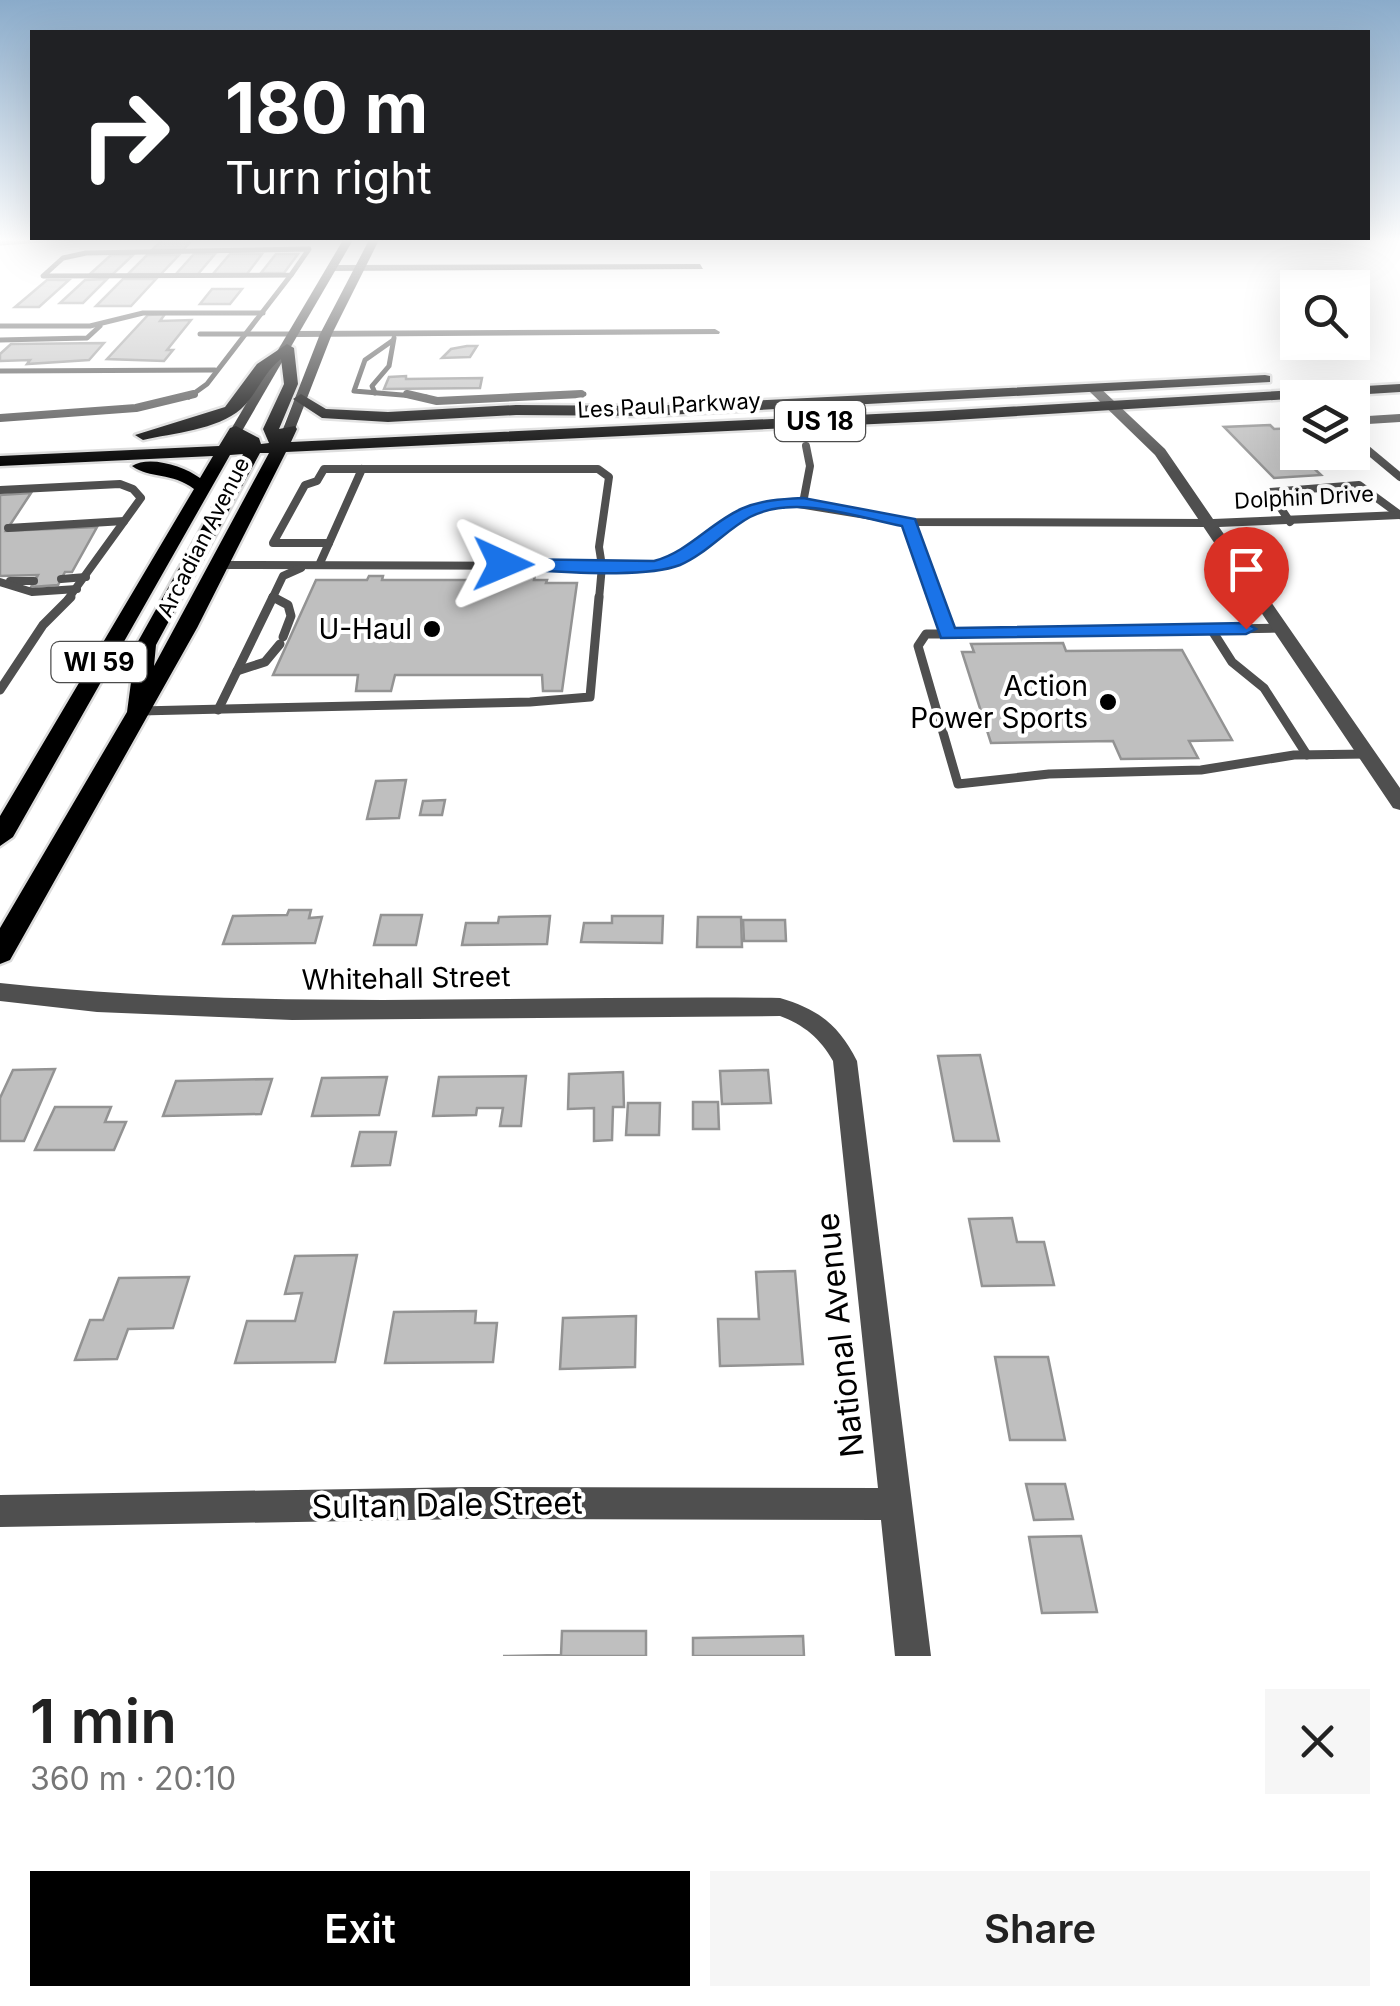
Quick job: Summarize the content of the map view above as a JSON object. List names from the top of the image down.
{
  "streets": {
    "main road": [
      "Les Paul Parkway",
      "US 18",
      "Arcadian Avenue",
      "WI 59"
    ],
    "street": [
      "Dolphin Drive",
      "Whitehall Street",
      "National Avenue",
      "Sultan Dale Street"
    ]
  },
  "crossings": [
    ["Les Paul Parkway", "Arcadian Avenue"],
    ["Les Paul Parkway", "WI 59"],
    ["Arcadian Avenue", "WI 59"],
    ["Whitehall Street", "National Avenue"],
    ["National Avenue", "Sultan Dale Street"]
  ],
  "places": ["U-Haul", "Action Power Sports"],
  "page": {
    "turn": ["180 m", "Turn right"],
    "heading": ["1 min", "360 m · 20:10"],
    "buttons": ["Exit", "Share"]
  }
}
